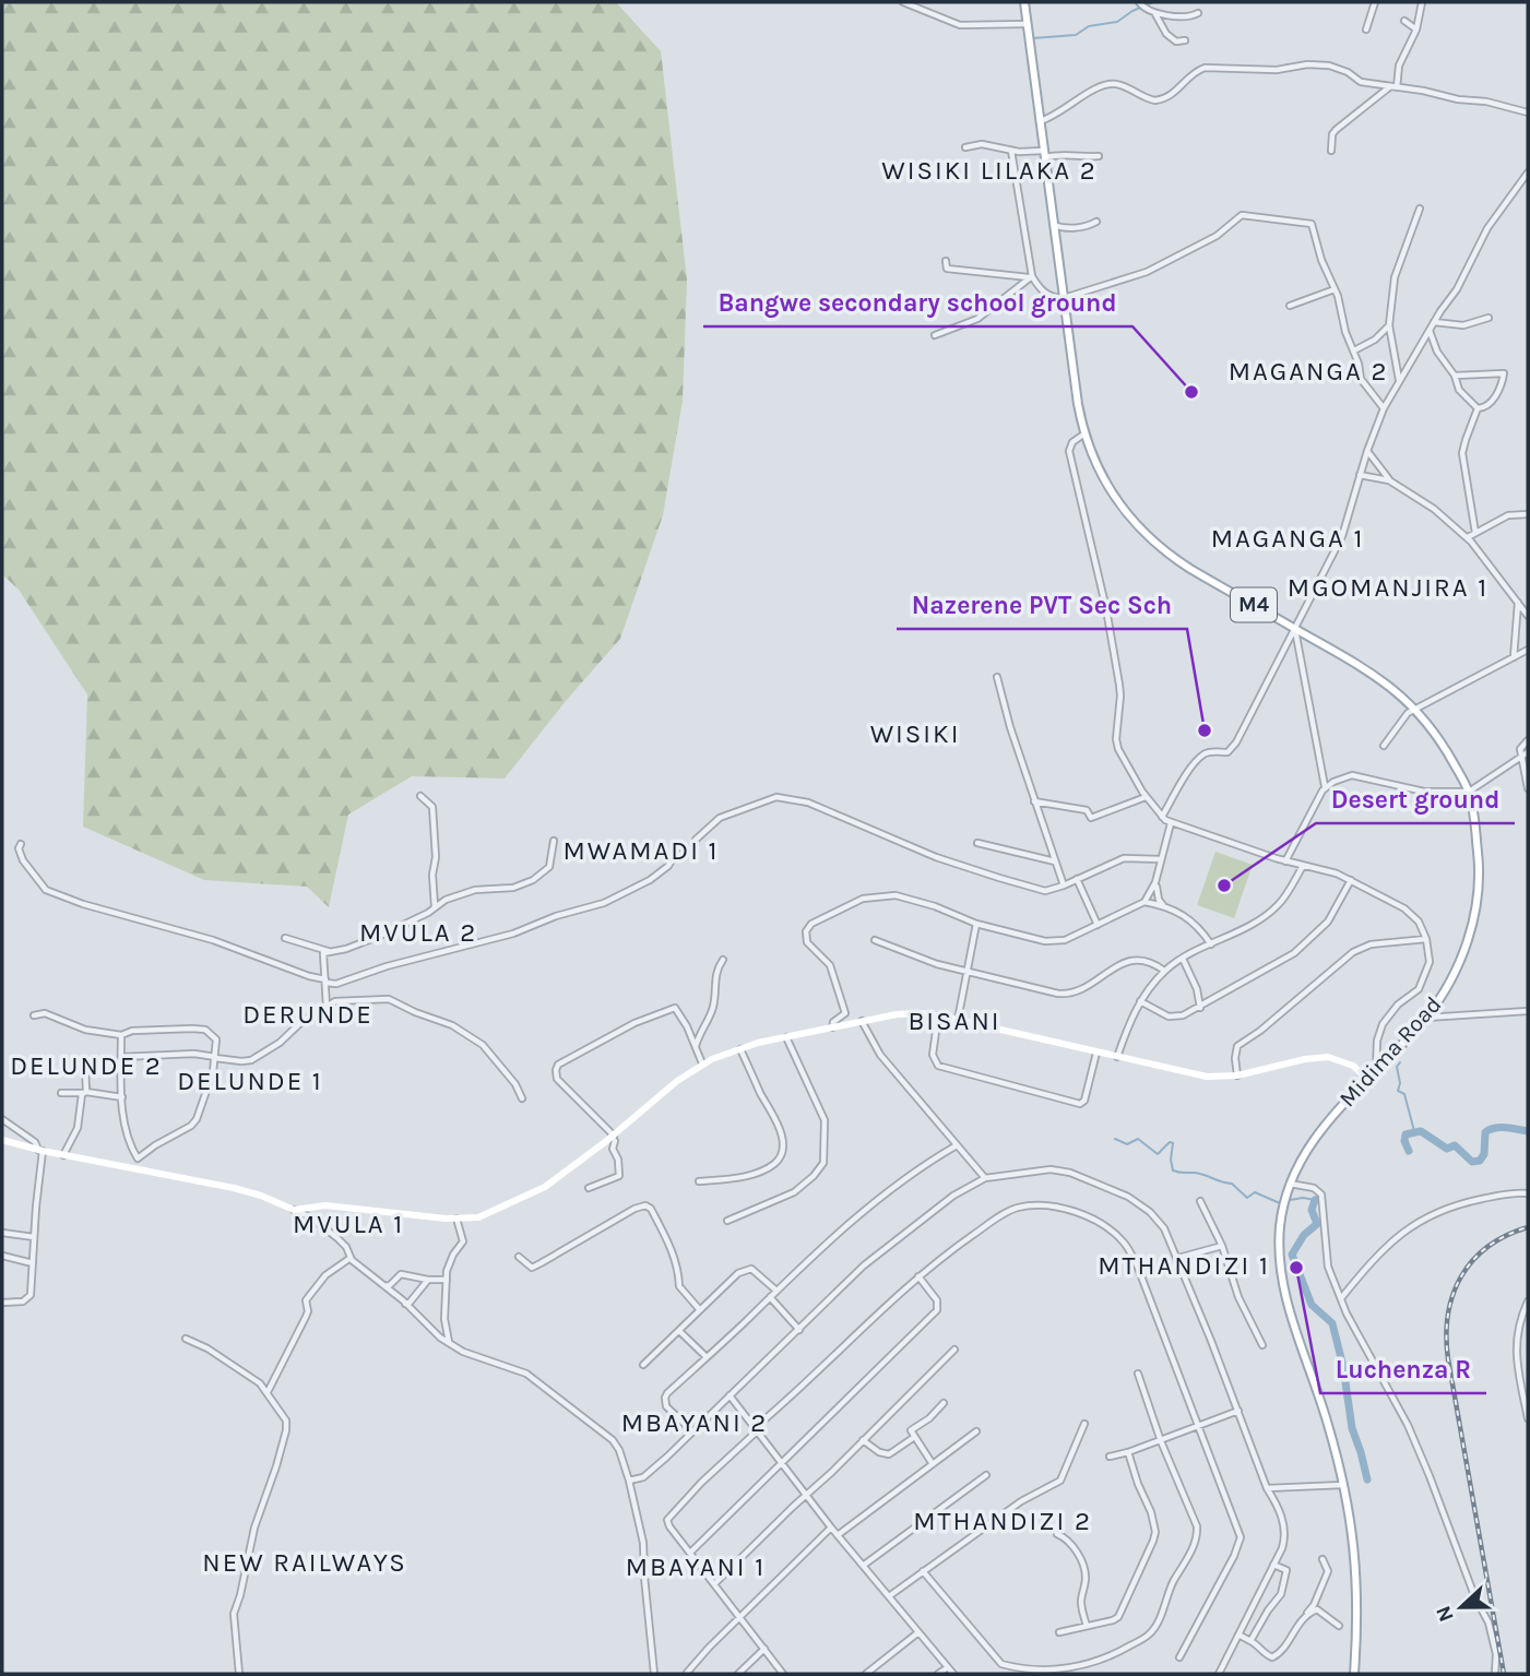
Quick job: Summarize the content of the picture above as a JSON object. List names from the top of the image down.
{
  "streets": {
    "main road": ["M4", "Midima Road"]
  },
  "districts": [
    "WISIKI LILAKA 2",
    "MAGANGA 2",
    "MAGANGA 1",
    "MGOMANJIRA 1",
    "WISIKI",
    "MWAMADI 1",
    "MVULA 2",
    "DERUNDE",
    "BISANI",
    "DELUNDE 2",
    "DELUNDE 1",
    "MVULA 1",
    "MTHANDIZI 1",
    "MBAYANI 2",
    "MTHANDIZI 2",
    "NEW RAILWAYS",
    "MBAYANI 1"
  ],
  "places": [
    "Bangwe secondary school ground",
    "Nazerene PVT Sec Sch",
    "Desert ground",
    "Luchenza R"
  ],
  "north": "left"
}
